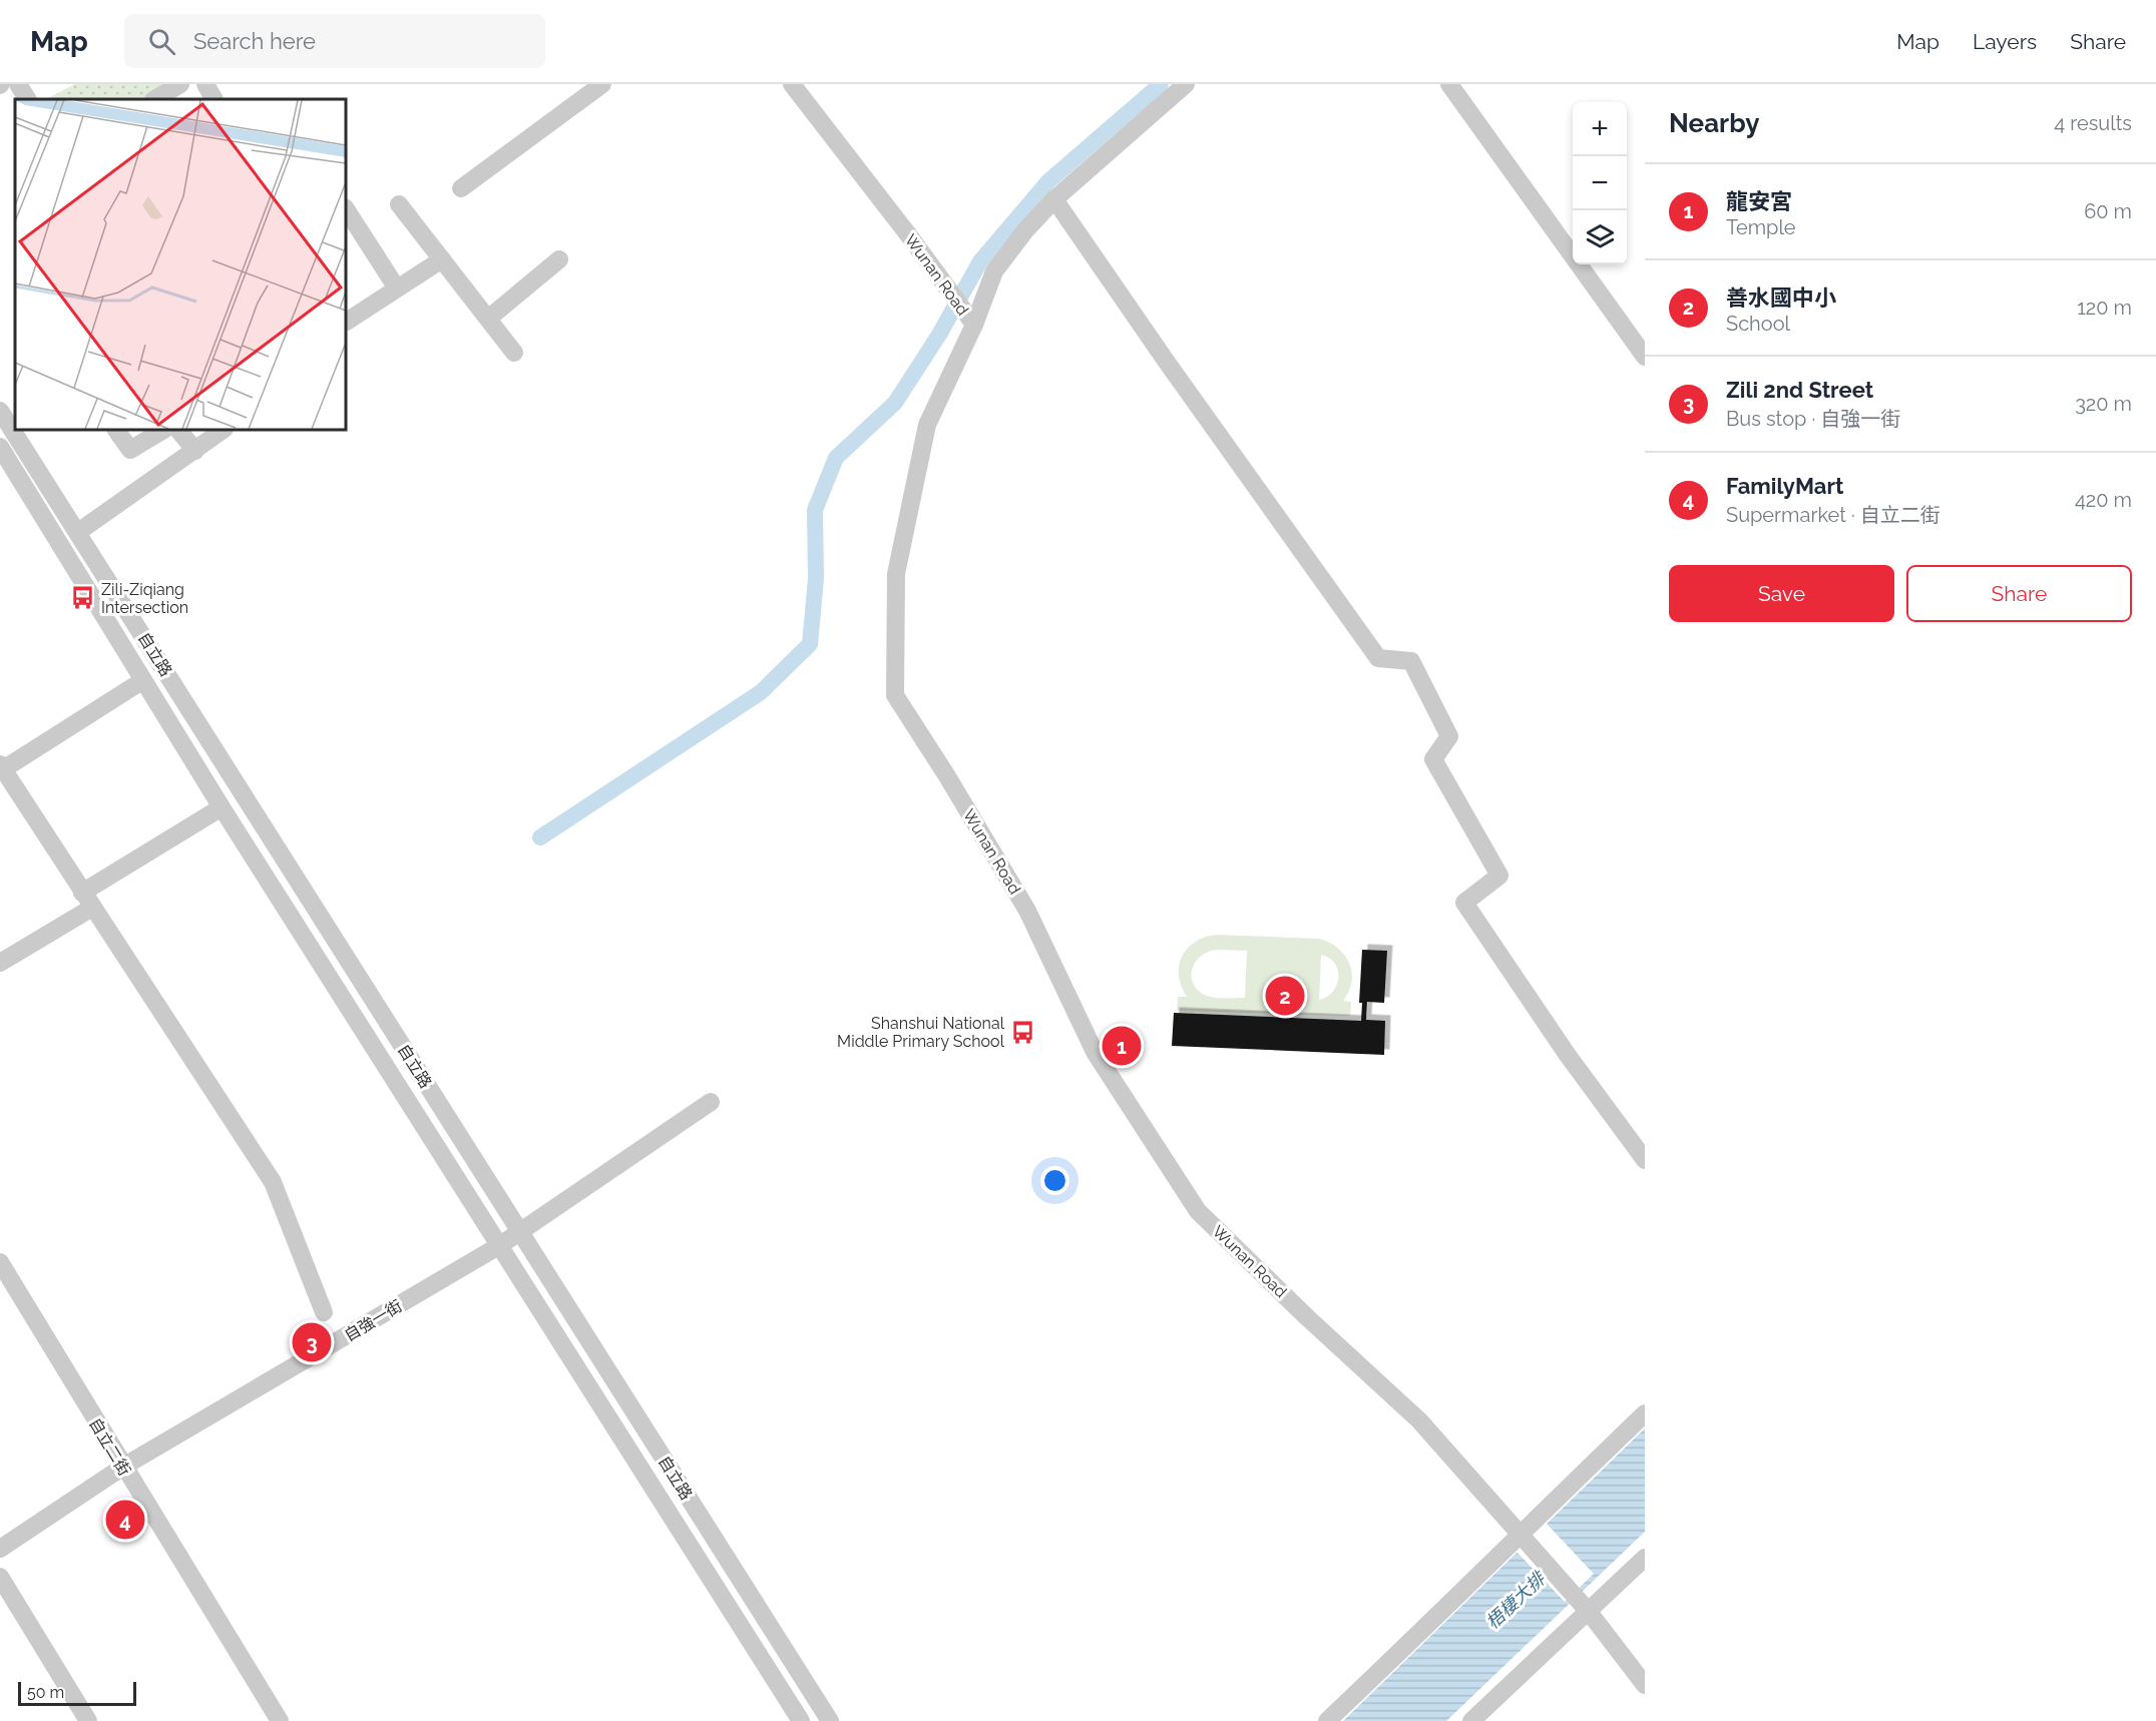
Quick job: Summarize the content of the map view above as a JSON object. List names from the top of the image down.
{
  "streets": {
    "street": [
      "Wunan Road",
      "自立路",
      "自強一街",
      "自立二街"
    ]
  },
  "crossings": [
    ["自立路", "自強一街"],
    ["自強一街", "自立二街"]
  ],
  "water": ["梧棲大排"],
  "places": {
    "bus stop": ["Zili-Ziqiang Intersection", "Shanshui National Middle Primary School"]
  },
  "scale_bar": "50 m",
  "page": {
    "header": "Map",
    "search": "Search here",
    "nav": ["Map", "Layers", "Share"],
    "heading": ["Nearby", "4 results"],
    "map_buttons": ["+", "−"],
    "list": [
      {
        "mark": "1",
        "name": "龍安宮",
        "note": "Temple",
        "value": "60 m"
      },
      {
        "mark": "2",
        "name": "善水國中小",
        "note": "School",
        "value": "120 m"
      },
      {
        "mark": "3",
        "name": "Zili 2nd Street",
        "note": "Bus stop · 自強一街",
        "value": "320 m"
      },
      {
        "mark": "4",
        "name": "FamilyMart",
        "note": "Supermarket · 自立二街",
        "value": "420 m"
      }
    ],
    "buttons": ["Save", "Share"],
    "pins": [
      "2",
      "1",
      "3",
      "4"
    ],
    "scale": "50 m"
  }
}
